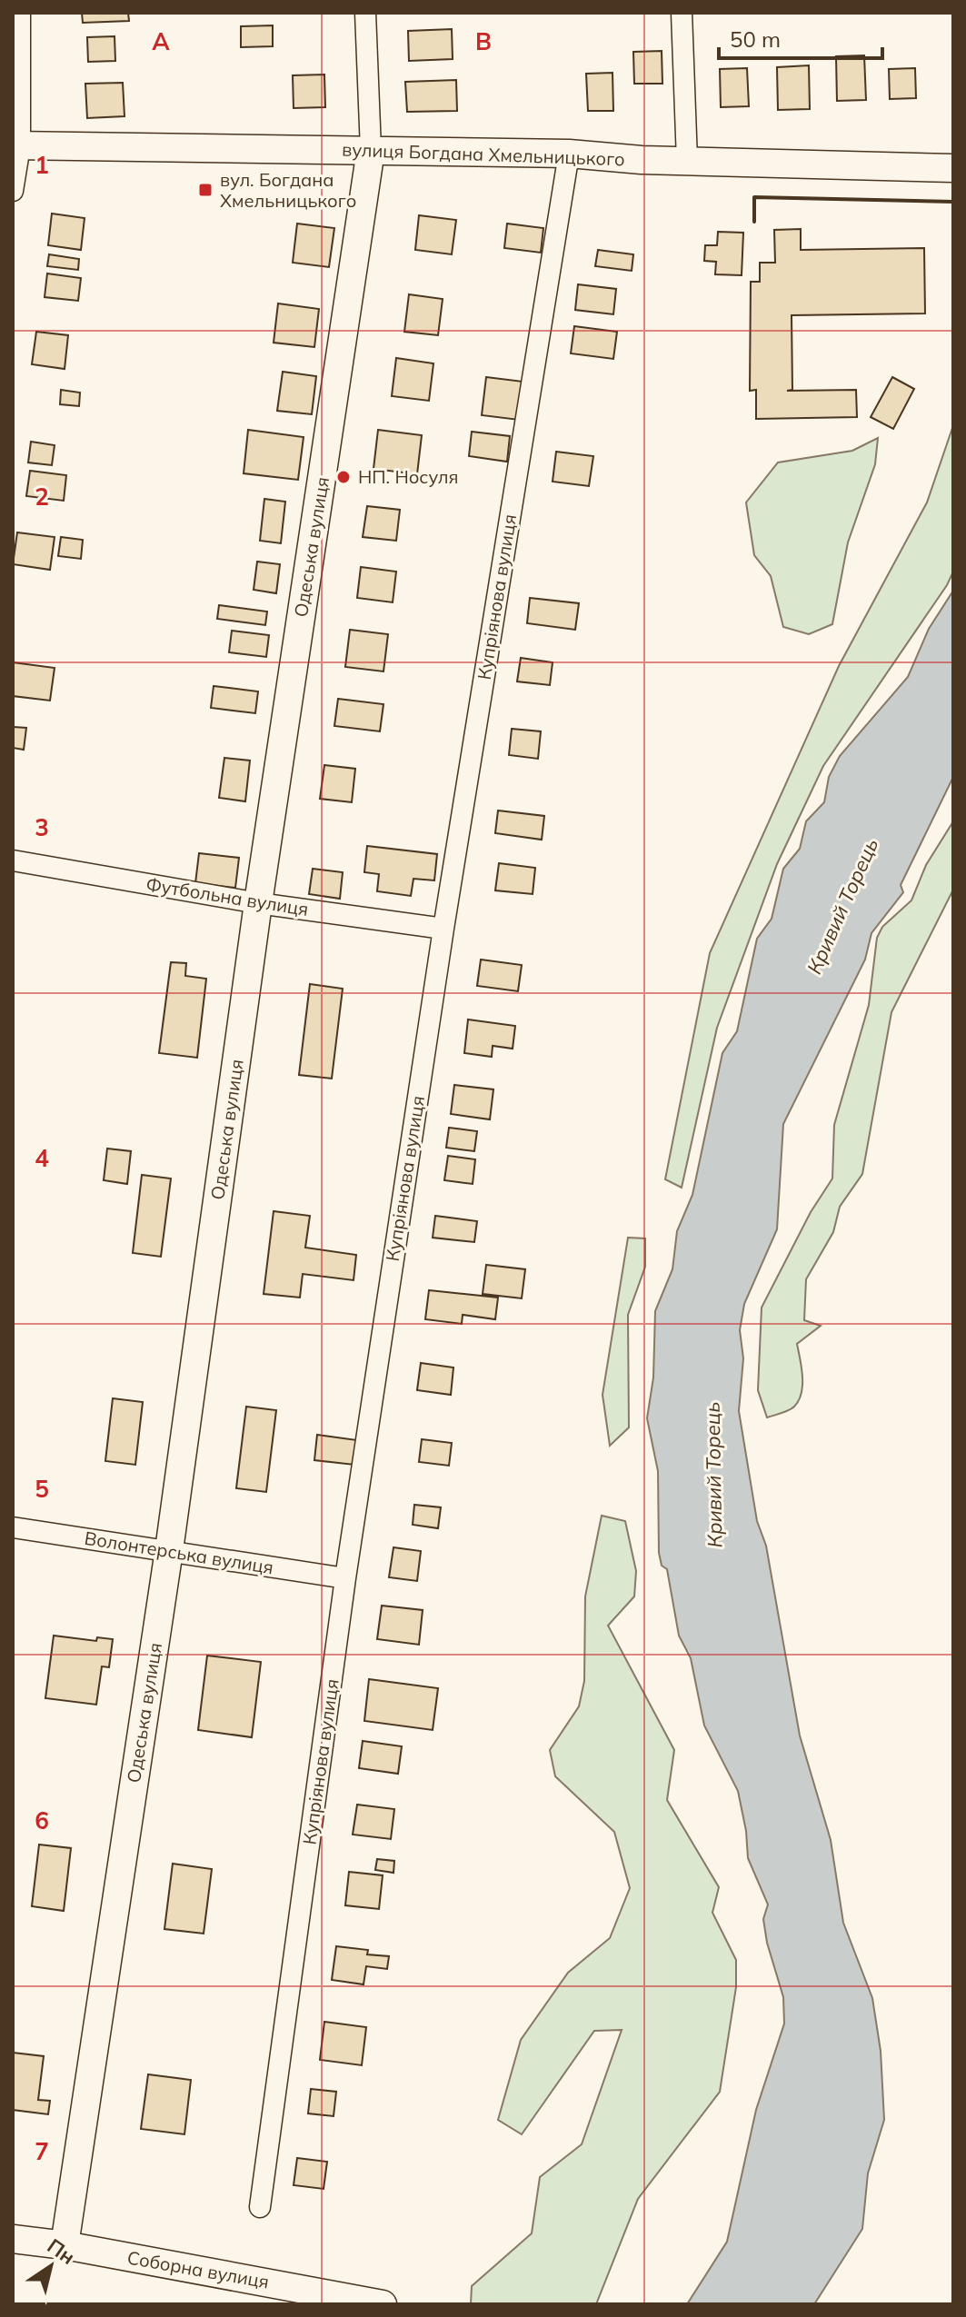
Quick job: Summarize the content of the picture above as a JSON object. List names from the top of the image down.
{
  "streets": {
    "street": [
      "вулиця Богдана Хмельницького",
      "Одеська вулиця",
      "Купріянова вулиця",
      "Футбольна вулиця",
      "Волонтерська вулиця",
      "Соборна вулиця"
    ]
  },
  "crossings": [
    ["вулиця Богдана Хмельницького", "Одеська вулиця"],
    ["вулиця Богдана Хмельницького", "Купріянова вулиця"],
    ["Одеська вулиця", "Футбольна вулиця"],
    ["Одеська вулиця", "Волонтерська вулиця"],
    ["Одеська вулиця", "Соборна вулиця"],
    ["Купріянова вулиця", "Футбольна вулиця"],
    ["Купріянова вулиця", "Волонтерська вулиця"]
  ],
  "water": ["Кривий Торець"],
  "places": {
    "transit": ["вул. Богдана Хмельницького"],
    "other": ["НП. Носуля"]
  },
  "scale_bar": "50 m",
  "north": "top right",
  "grid": {
    "columns": ["A", "B"],
    "rows": [
      "1",
      "2",
      "3",
      "4",
      "5",
      "6",
      "7"
    ]
  }
}
